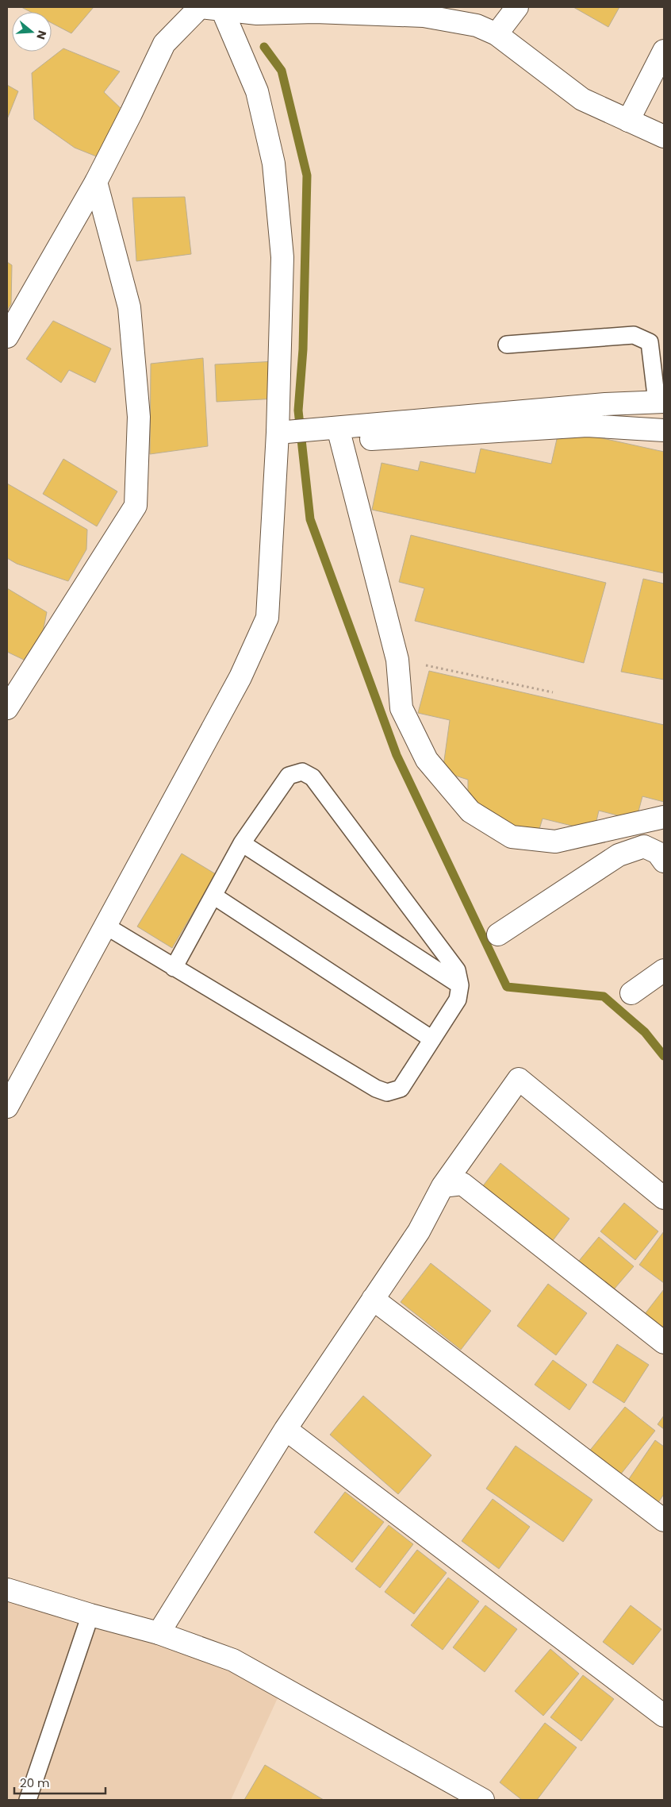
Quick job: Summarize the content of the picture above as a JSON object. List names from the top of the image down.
{
  "scale_bar": "20 m",
  "north": "right"
}
